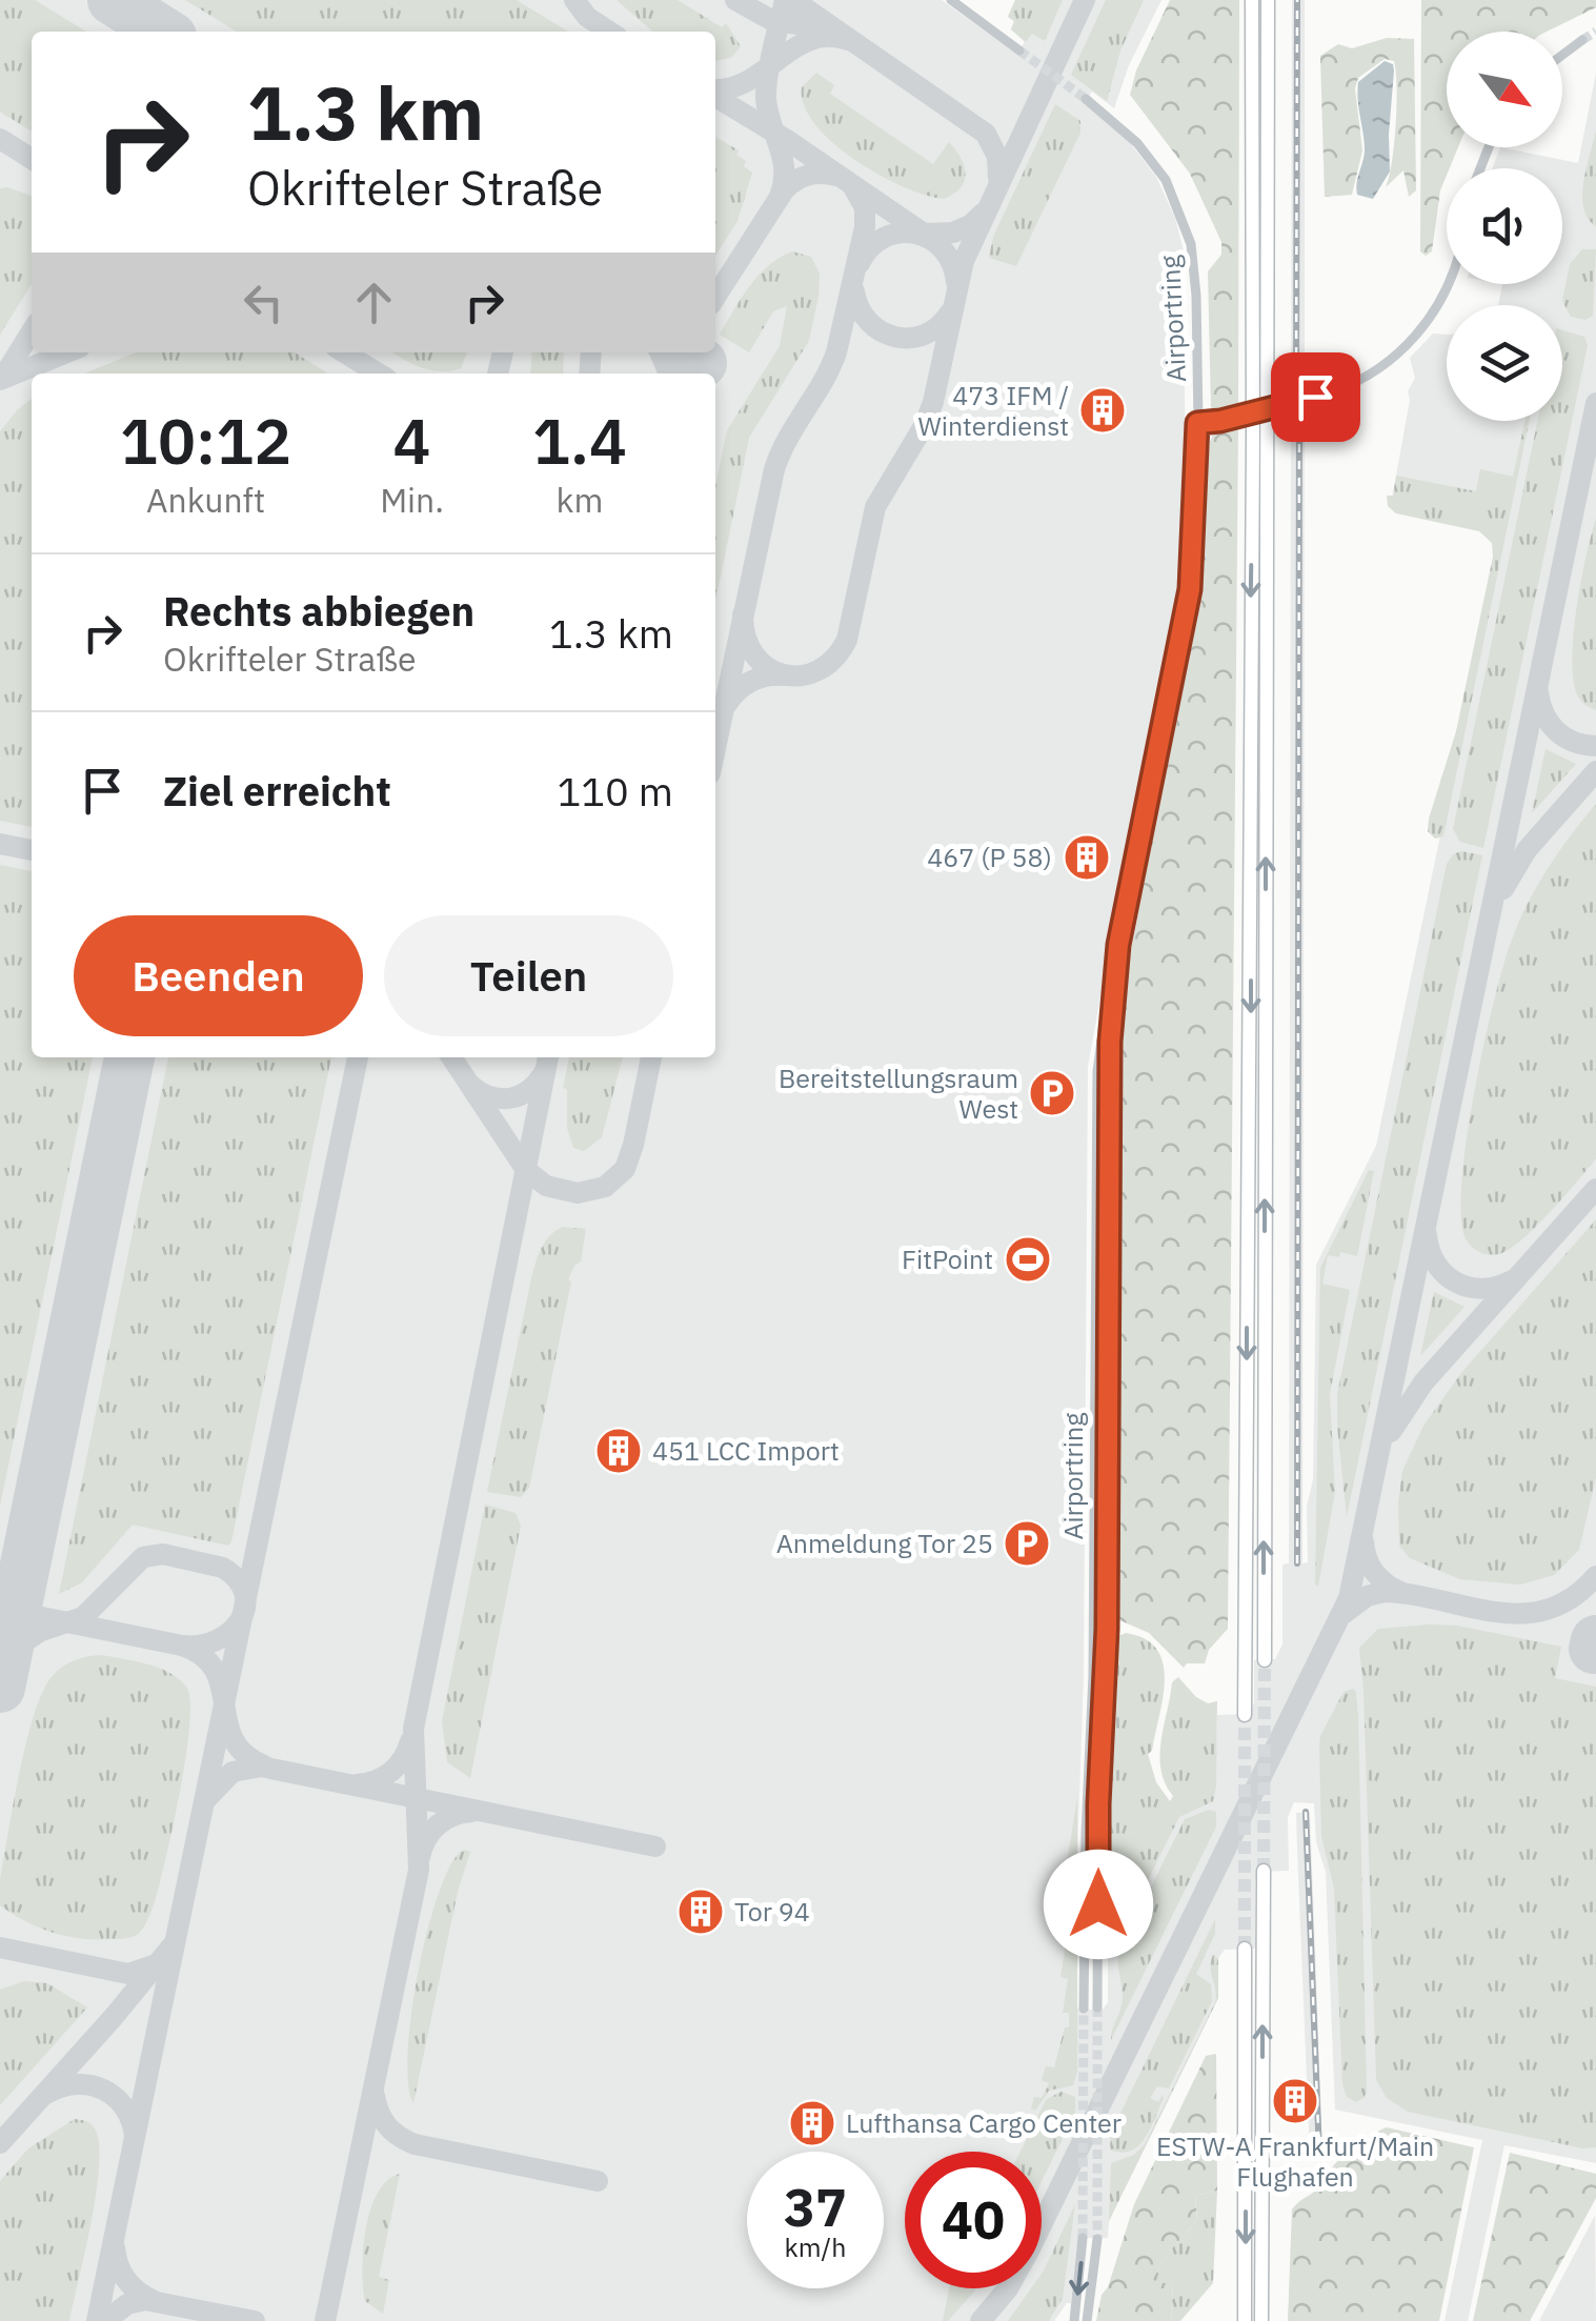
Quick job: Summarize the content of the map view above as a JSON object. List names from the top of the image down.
{
  "streets": {
    "street": ["Airportring"]
  },
  "places": {
    "building": [
      "473 IFM / Winterdienst",
      "467 (P 58)",
      "451 LCC Import",
      "Tor 94",
      "ESTW-A Frankfurt/Main Flughafen",
      "Lufthansa Cargo Center"
    ],
    "parking": ["Bereitstellungsraum West", "Anmeldung Tor 25"],
    "sports": ["FitPoint"]
  },
  "north": "bottom right",
  "page": {
    "turn": ["1.3 km", "Okrifteler Straße"],
    "eta": [
      "10:12",
      "Ankunft",
      "4",
      "Min.",
      "1.4",
      "km"
    ],
    "list": [
      {
        "name": "Rechts abbiegen",
        "note": "Okrifteler Straße",
        "value": "1.3 km"
      },
      {
        "name": "Ziel erreicht",
        "value": "110 m"
      }
    ],
    "buttons": ["Beenden", "Teilen"],
    "speed": "37 km/h",
    "limit": "40"
  }
}
